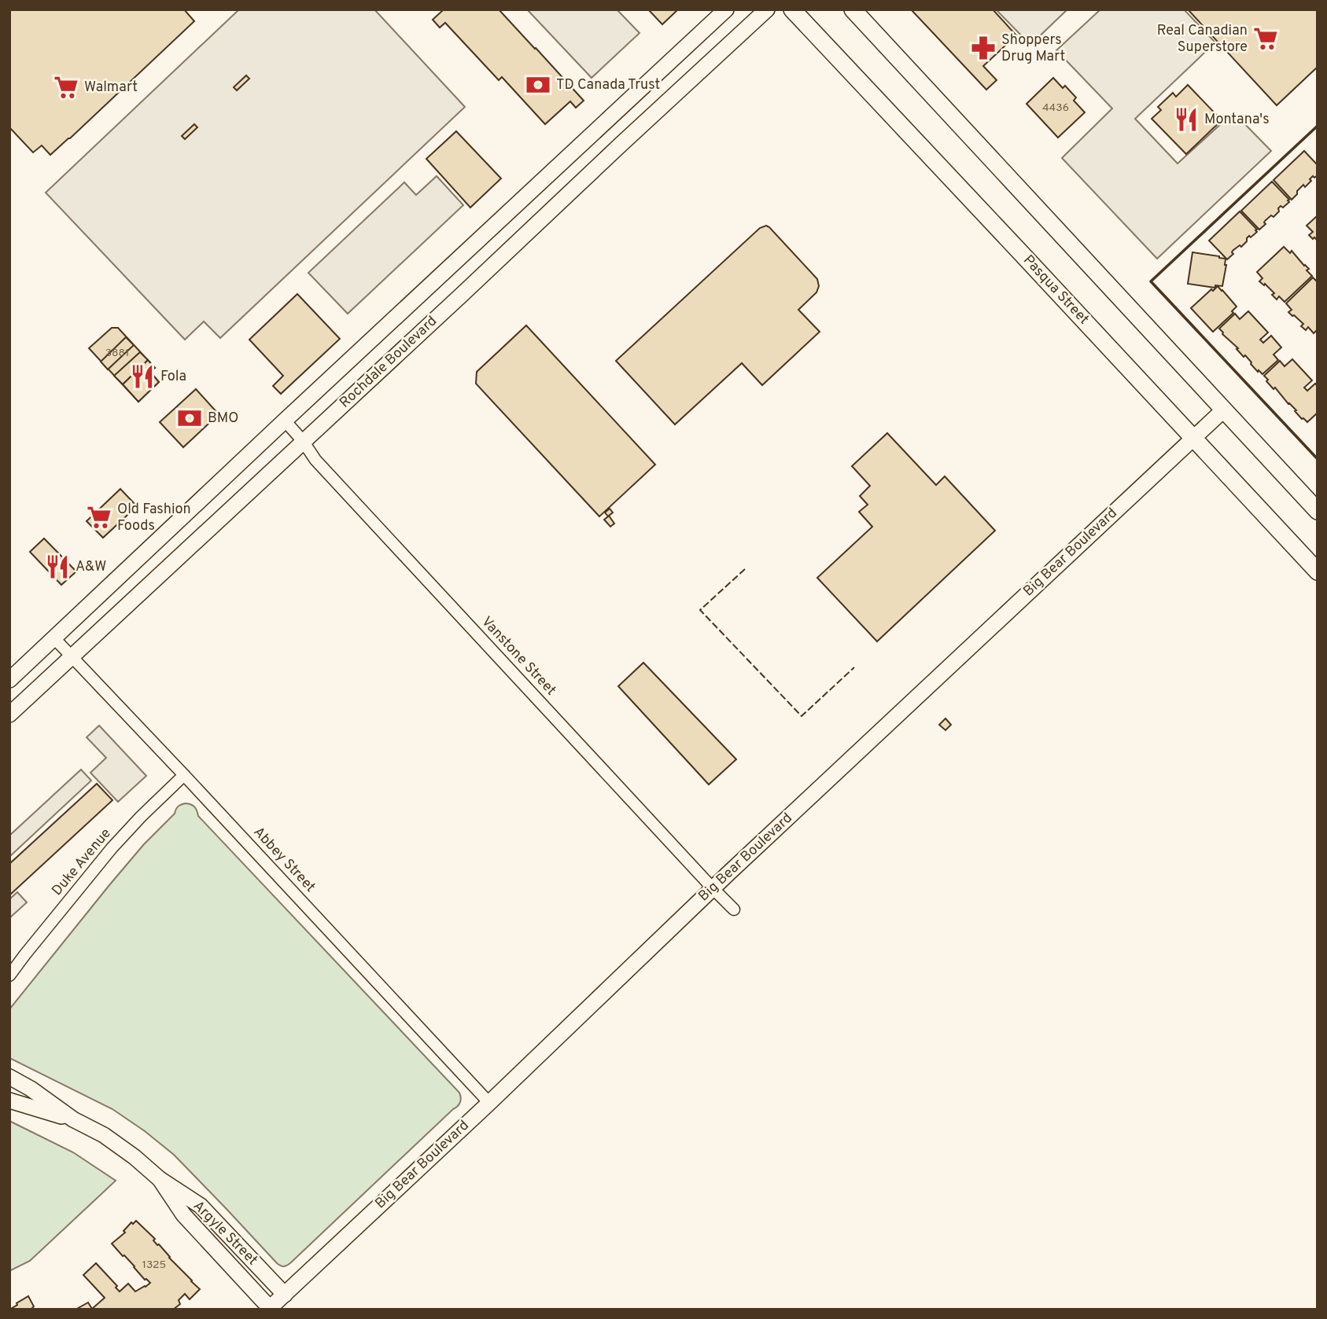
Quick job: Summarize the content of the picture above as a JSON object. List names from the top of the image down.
{
  "streets": {
    "main road": ["Pasqua Street"],
    "street": [
      "Rochdale Boulevard",
      "Big Bear Boulevard",
      "Vanstone Street",
      "Abbey Street",
      "Duke Avenue",
      "Argyle Street"
    ]
  },
  "crossings": [
    ["Pasqua Street", "Big Bear Boulevard"],
    ["Rochdale Boulevard", "Vanstone Street"],
    ["Rochdale Boulevard", "Abbey Street"],
    ["Big Bear Boulevard", "Vanstone Street"],
    ["Big Bear Boulevard", "Abbey Street"],
    ["Big Bear Boulevard", "Argyle Street"],
    ["Abbey Street", "Duke Avenue"]
  ],
  "places": {
    "supermarket": ["Real Canadian Superstore", "Walmart", "Old Fashion Foods"],
    "pharmacy": ["Shoppers Drug Mart"],
    "bank": ["TD Canada Trust", "BMO"],
    "restaurant": ["Montana's", "Fola", "A&W"]
  },
  "house_numbers": ["4436", "3881", "1325"]
}
